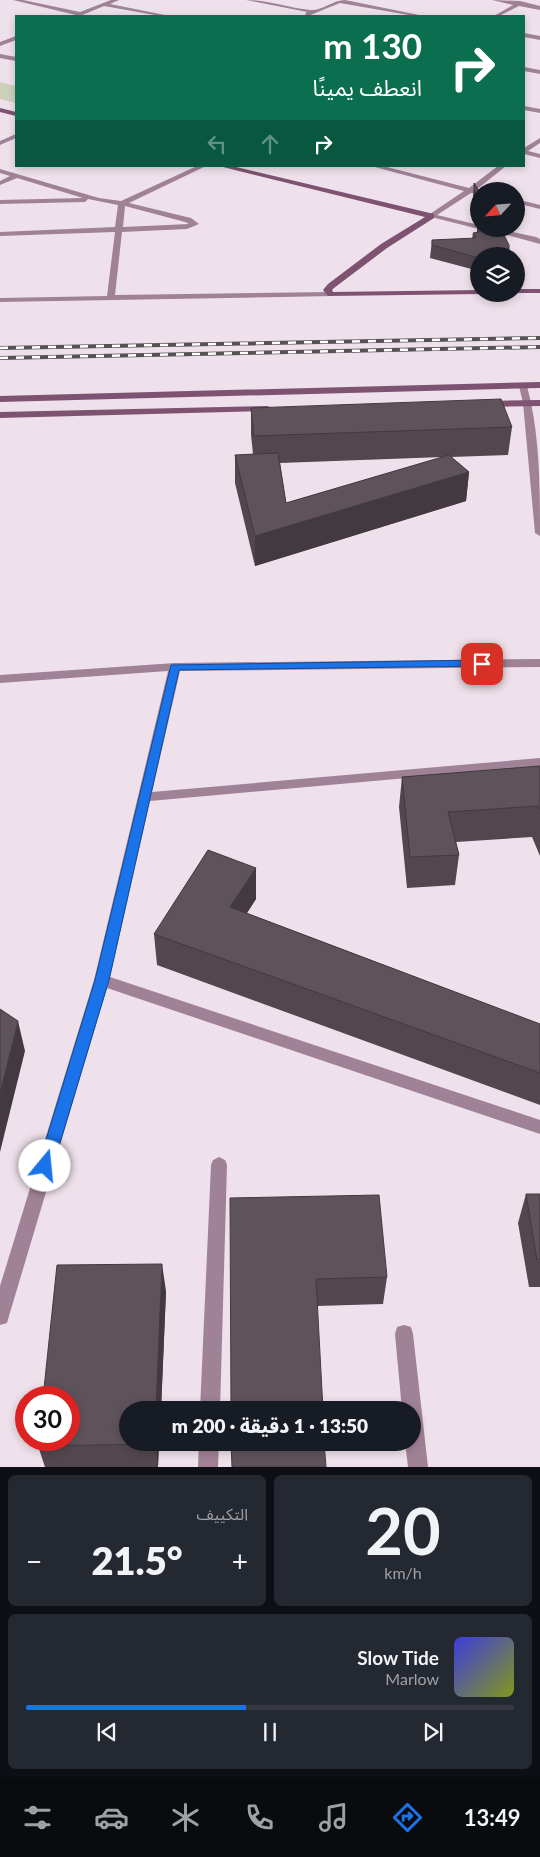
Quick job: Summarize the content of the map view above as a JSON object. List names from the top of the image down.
{
  "north": "bottom left",
  "page": {
    "turn": ["130 m", "انعطف يمينًا"],
    "limit": "30",
    "trip": "13:50 · 1 دقيقة · 200 m",
    "tile": [
      ["20", "km/h"],
      "التكييف"
    ],
    "heat": ["−", "21.5°", "+"],
    "song": ["Slow Tide", "Marlow"],
    "tabs": "13:49"
  }
}
